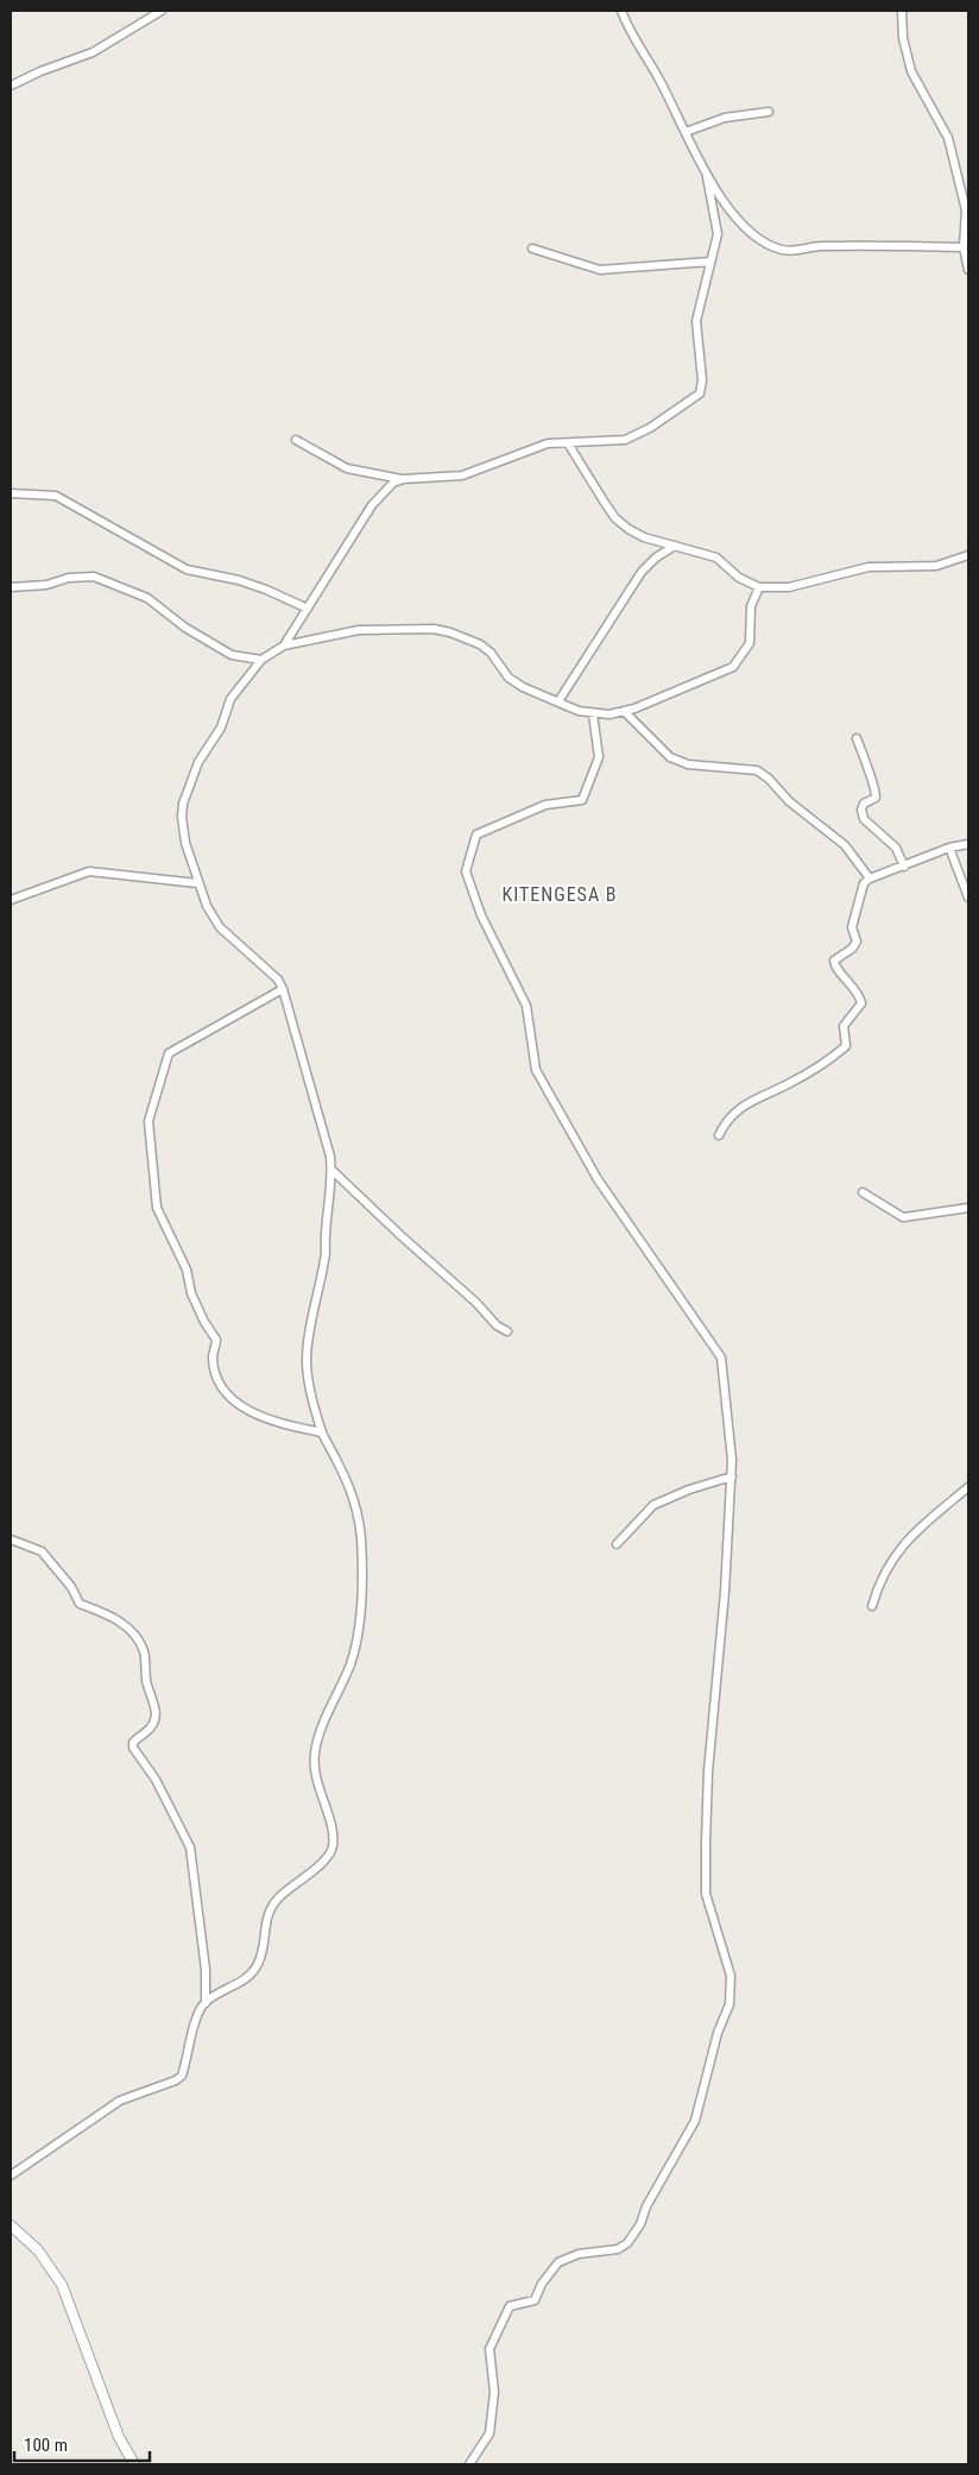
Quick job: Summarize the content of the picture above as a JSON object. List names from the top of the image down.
{
  "districts": ["KITENGESA B"],
  "scale_bar": "100 m"
}
